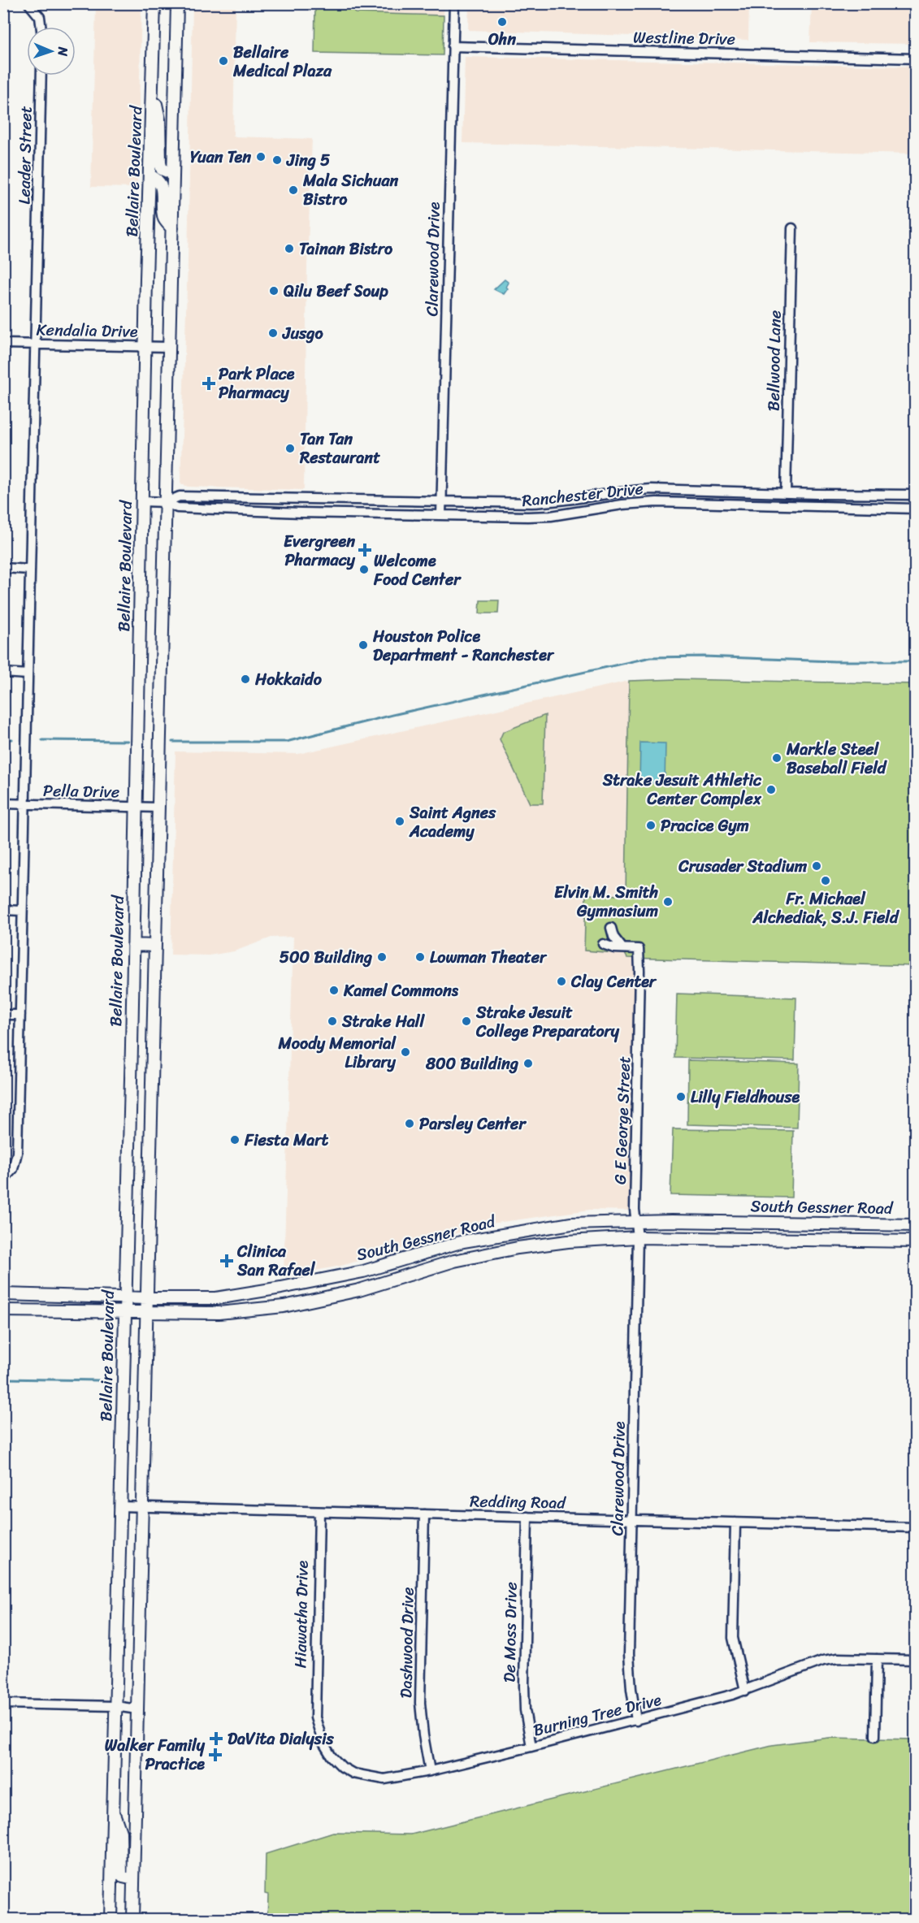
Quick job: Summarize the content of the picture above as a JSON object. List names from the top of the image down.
{
  "streets": {
    "main road": ["Bellaire Boulevard", "South Gessner Road"],
    "street": [
      "Westline Drive",
      "Leader Street",
      "Clarewood Drive",
      "Kendalia Drive",
      "Bellwood Lane",
      "Ranchester Drive",
      "Pella Drive",
      "G E George Street",
      "Redding Road",
      "Hiawatha Drive",
      "De Moss Drive",
      "Dashwood Drive",
      "Burning Tree Drive"
    ]
  },
  "crossings": [
    ["Westline Drive", "Clarewood Drive"],
    ["Leader Street", "Kendalia Drive"],
    ["Leader Street", "Pella Drive"],
    ["Bellaire Boulevard", "Kendalia Drive"],
    ["Bellaire Boulevard", "Ranchester Drive"],
    ["Bellaire Boulevard", "Pella Drive"],
    ["Bellaire Boulevard", "South Gessner Road"],
    ["Bellaire Boulevard", "Redding Road"],
    ["Clarewood Drive", "Ranchester Drive"],
    ["Clarewood Drive", "G E George Street"],
    ["Clarewood Drive", "South Gessner Road"],
    ["Clarewood Drive", "Redding Road"],
    ["Clarewood Drive", "Burning Tree Drive"],
    ["Bellwood Lane", "Ranchester Drive"],
    ["G E George Street", "South Gessner Road"],
    ["Redding Road", "Hiawatha Drive"],
    ["Redding Road", "De Moss Drive"],
    ["Redding Road", "Dashwood Drive"],
    ["Hiawatha Drive", "Burning Tree Drive"],
    ["De Moss Drive", "Burning Tree Drive"],
    ["Dashwood Drive", "Burning Tree Drive"]
  ],
  "places": {
    "other": [
      "Ohn",
      "Bellaire Medical Plaza",
      "Yuan Ten",
      "Jing 5",
      "Mala Sichuan Bistro",
      "Tainan Bistro",
      "Qilu Beef Soup",
      "Jusgo",
      "Tan Tan Restaurant",
      "Welcome Food Center",
      "Houston Police Department - Ranchester",
      "Hokkaido",
      "Markle Steel Baseball Field",
      "Strake Jesuit Athletic Center Complex",
      "Saint Agnes Academy",
      "Pracice Gym",
      "Crusader Stadium",
      "Fr. Michael Alchediak, S.J. Field",
      "Elvin M. Smith Gymnasium",
      "500 Building",
      "Lowman Theater",
      "Clay Center",
      "Kamel Commons",
      "Strake Hall",
      "Strake Jesuit College Preparatory",
      "Moody Memorial Library",
      "800 Building",
      "Lilly Fieldhouse",
      "Parsley Center",
      "Fiesta Mart"
    ],
    "health": [
      "Park Place Pharmacy",
      "Evergreen Pharmacy",
      "Clinica San Rafael",
      "DaVita Dialysis",
      "Walker Family Practice"
    ]
  },
  "north": "right"
}
